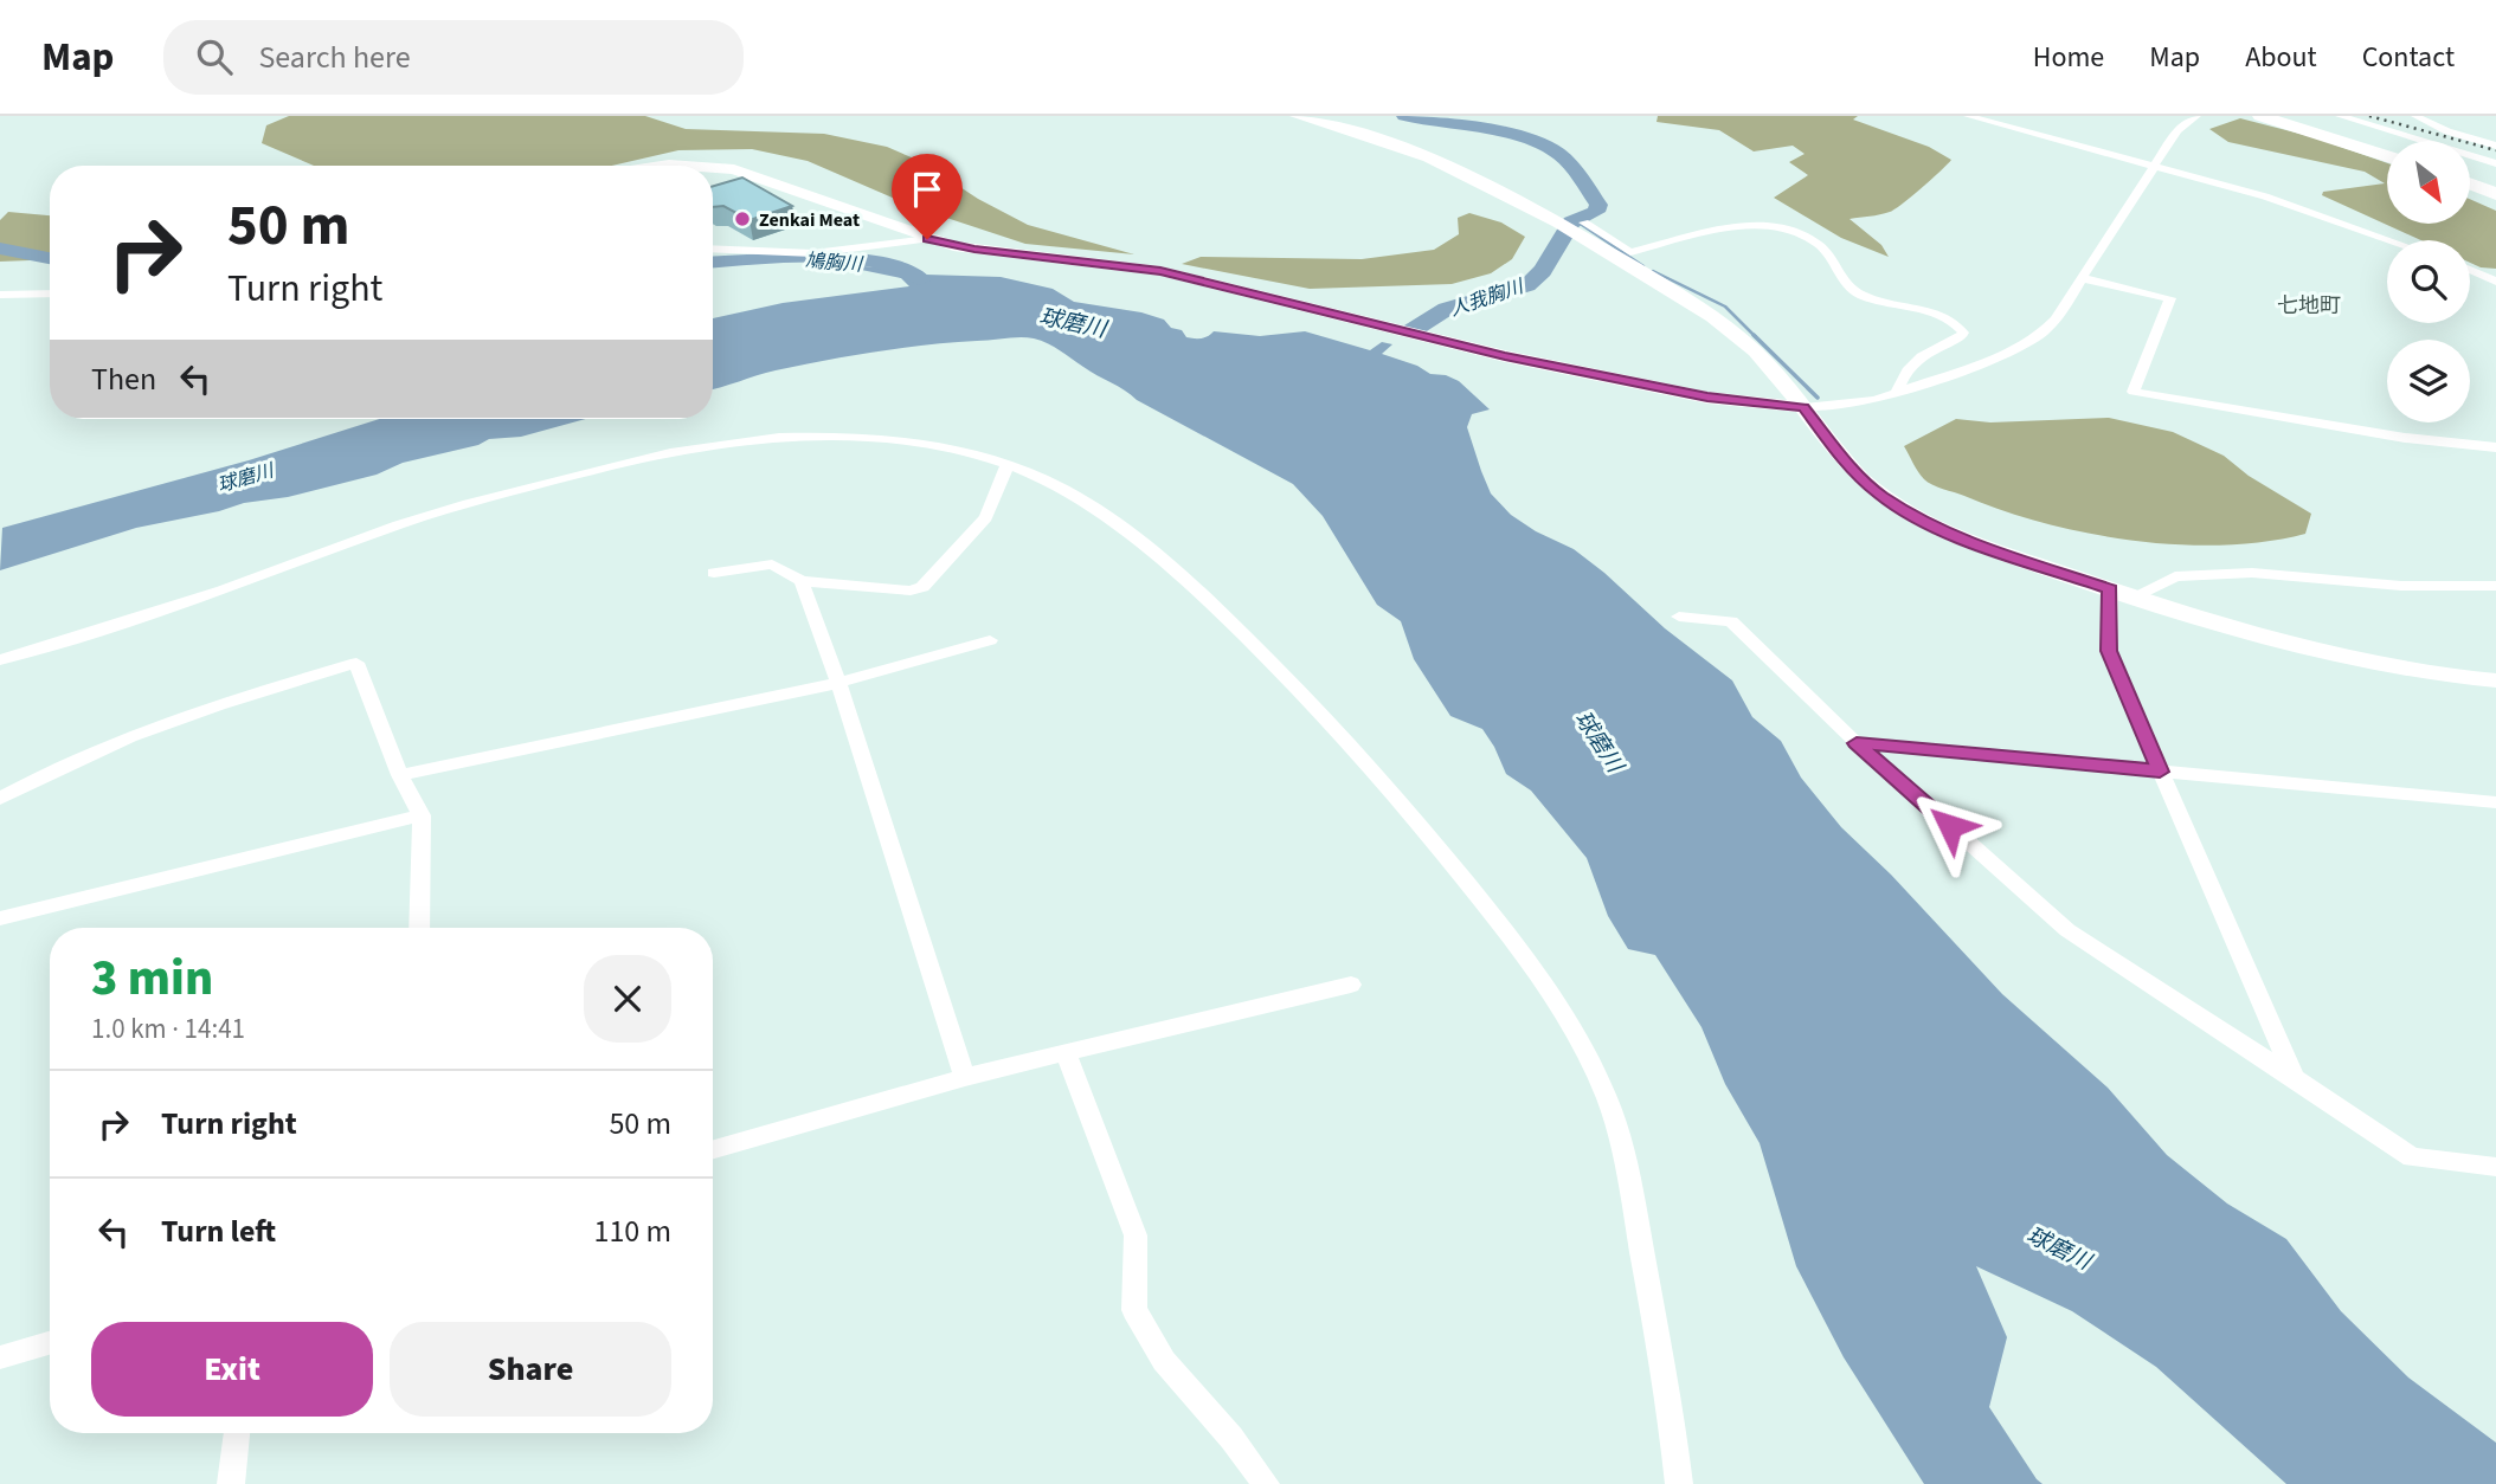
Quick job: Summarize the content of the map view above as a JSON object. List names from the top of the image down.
{
  "districts": ["七地町"],
  "water": ["鳩胸川", "人我胸川", "球磨川"],
  "places": ["Zenkai Meat"],
  "north": "bottom right",
  "page": {
    "header": "Map",
    "search": "Search here",
    "nav": [
      "Home",
      "Map",
      "About",
      "Contact"
    ],
    "turn": ["50 m", "Turn right"],
    "then": "Then",
    "heading": ["3 min", "1.0 km · 14:41"],
    "list": [
      {
        "name": "Turn right",
        "value": "50 m"
      },
      {
        "name": "Turn left",
        "value": "110 m"
      }
    ],
    "buttons": ["Exit", "Share"]
  }
}
